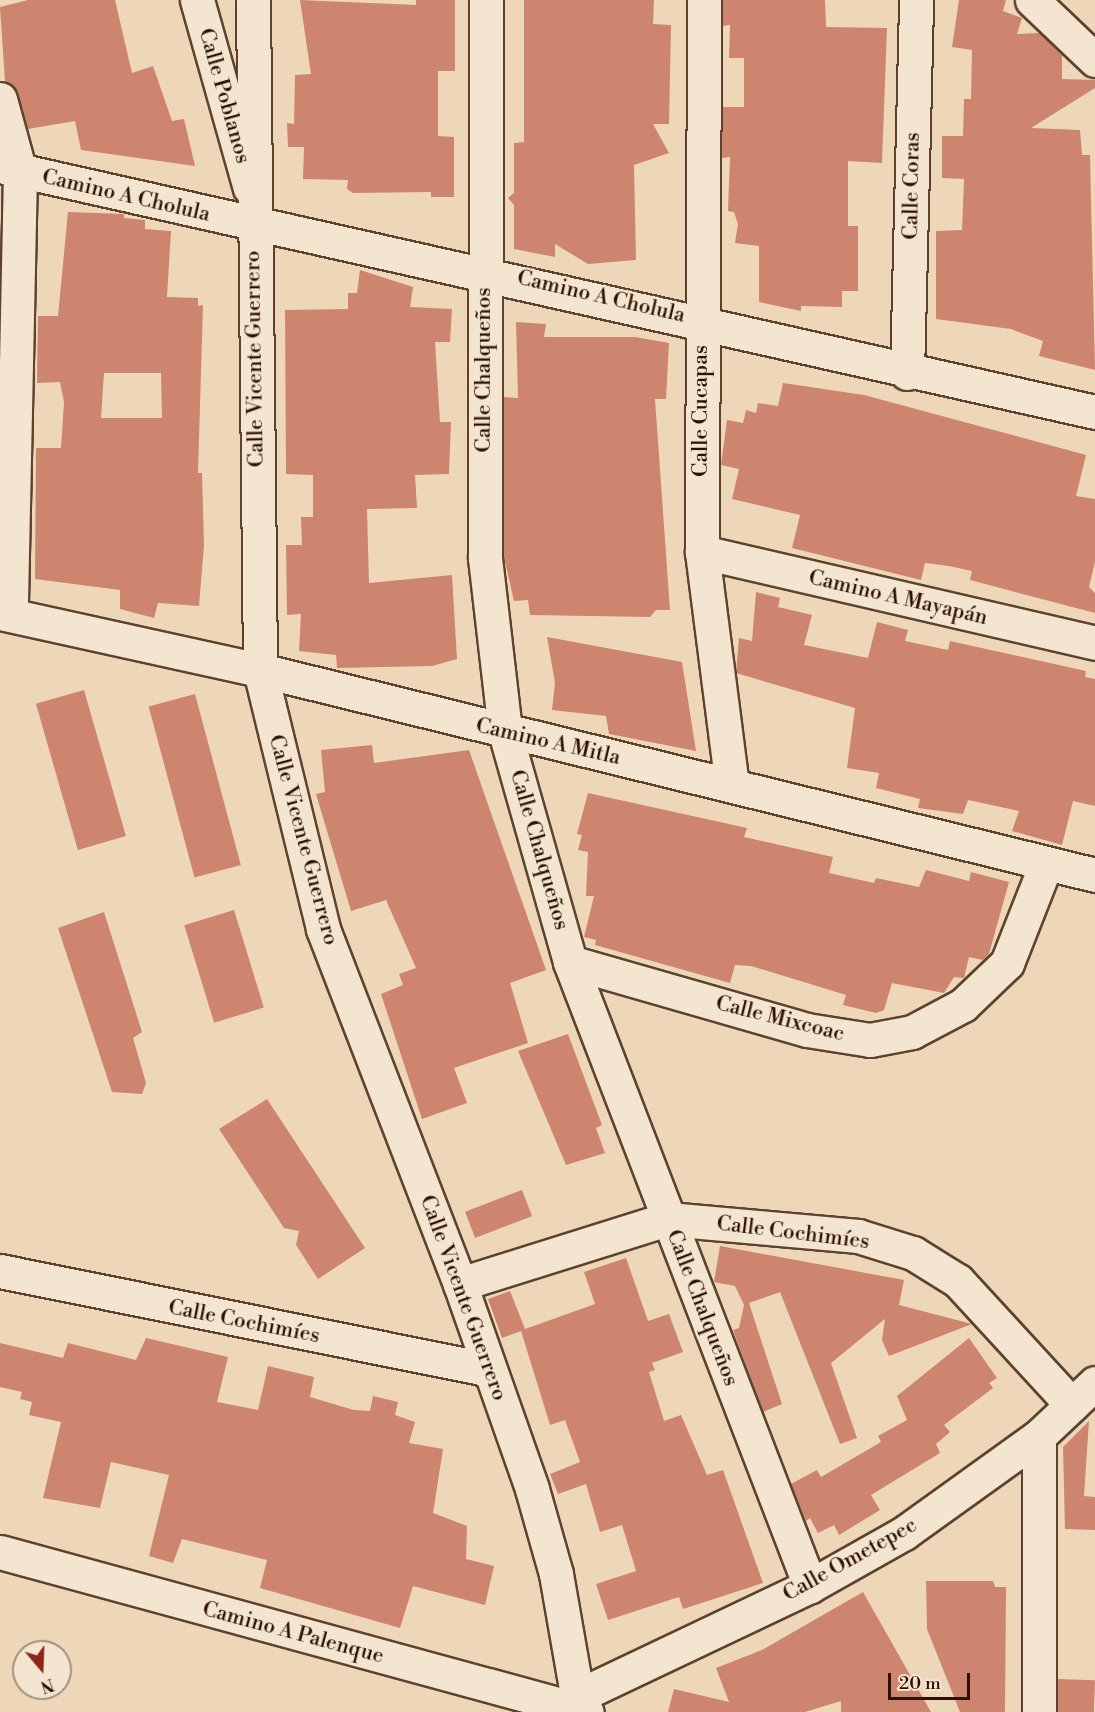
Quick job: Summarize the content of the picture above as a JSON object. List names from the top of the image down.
{
  "streets": {
    "street": [
      "Calle Poblanos",
      "Calle Coras",
      "Camino A Cholula",
      "Calle Vicente Guerrero",
      "Calle Chalqueños",
      "Calle Cucapas",
      "Camino A Mayapán",
      "Camino A Mitla",
      "Calle Mixcoac",
      "Calle Cochimíes",
      "Calle Ometepec",
      "Camino A Palenque"
    ]
  },
  "crossings": [
    ["Calle Poblanos", "Calle Vicente Guerrero"],
    ["Calle Coras", "Camino A Cholula"],
    ["Camino A Cholula", "Calle Vicente Guerrero"],
    ["Camino A Cholula", "Calle Chalqueños"],
    ["Camino A Cholula", "Calle Cucapas"],
    ["Calle Vicente Guerrero", "Camino A Mitla"],
    ["Calle Vicente Guerrero", "Calle Cochimíes"],
    ["Calle Vicente Guerrero", "Calle Ometepec"],
    ["Calle Vicente Guerrero", "Camino A Palenque"],
    ["Calle Chalqueños", "Camino A Mitla"],
    ["Calle Chalqueños", "Calle Mixcoac"],
    ["Calle Chalqueños", "Calle Cochimíes"],
    ["Calle Chalqueños", "Calle Ometepec"],
    ["Calle Cucapas", "Camino A Mayapán"],
    ["Calle Cucapas", "Camino A Mitla"],
    ["Camino A Mitla", "Calle Mixcoac"],
    ["Calle Cochimíes", "Calle Ometepec"],
    ["Calle Ometepec", "Camino A Palenque"]
  ],
  "scale_bar": "20 m",
  "north": "bottom"
}
